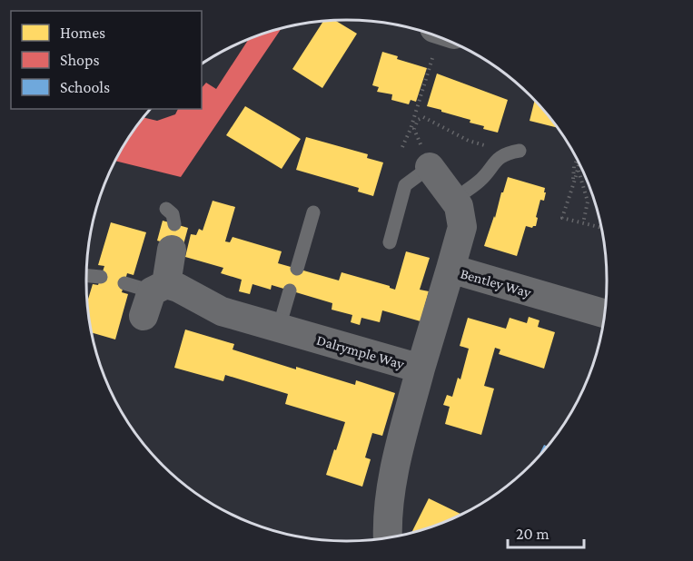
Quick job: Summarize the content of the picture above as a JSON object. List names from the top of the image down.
{
  "streets": {
    "street": ["Bentley Way", "Dalrymple Way"]
  },
  "crossings": [
    ["Bentley Way", "Dalrymple Way"]
  ],
  "legend": ["Homes", "Shops", "Schools"],
  "scale_bar": "20 m"
}
